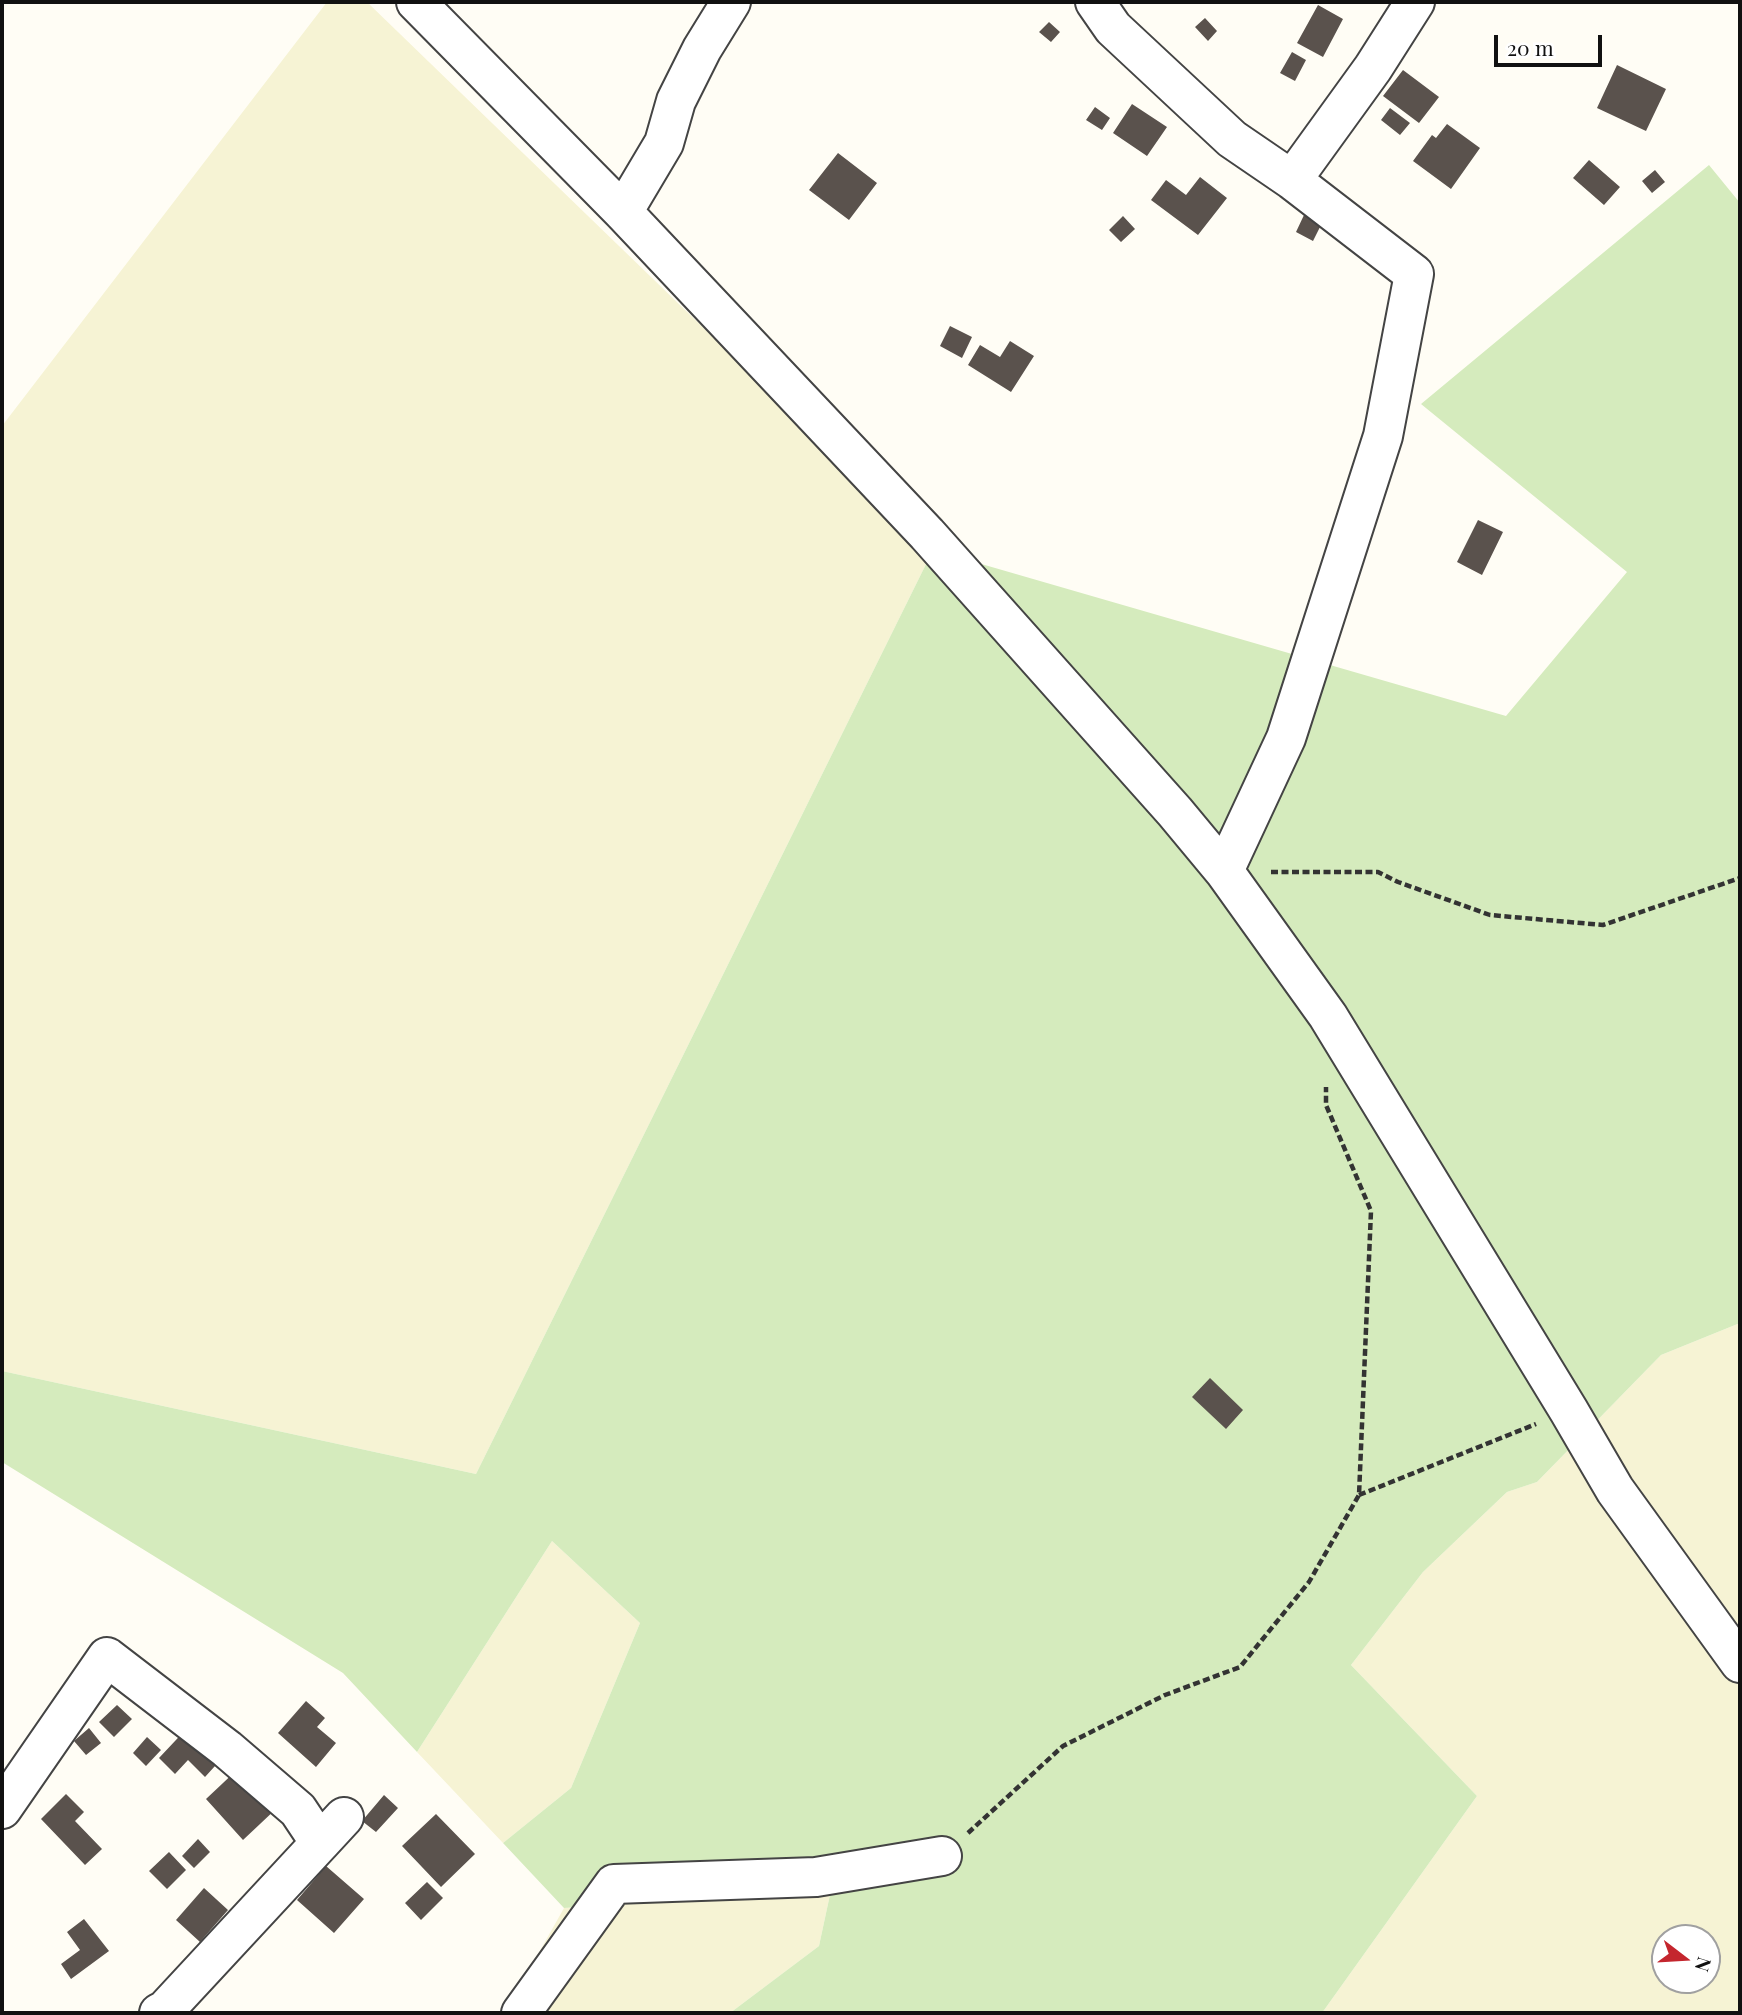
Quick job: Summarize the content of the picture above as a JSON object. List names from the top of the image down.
{
  "scale_bar": "20 m",
  "north": "right"
}
